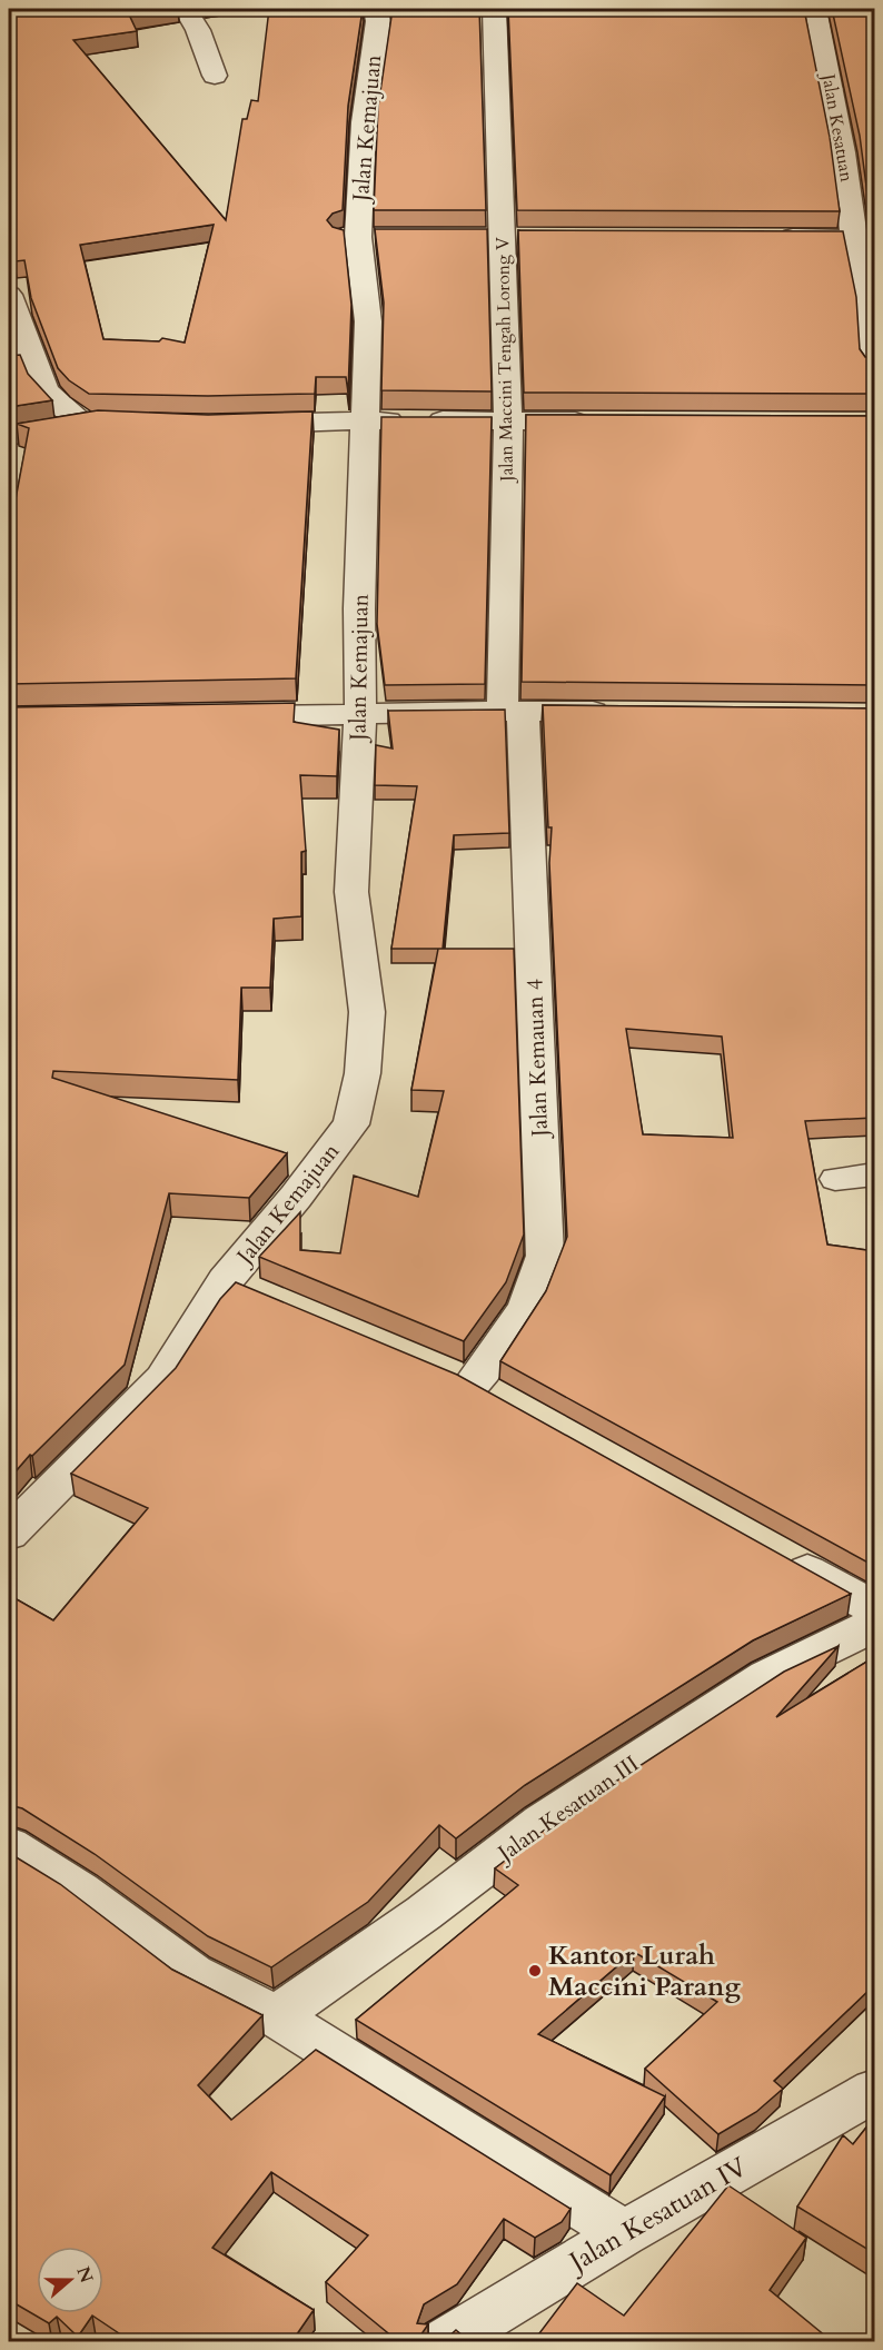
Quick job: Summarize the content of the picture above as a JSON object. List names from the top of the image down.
{
  "streets": {
    "street": [
      "Jalan Kemajuan",
      "Jalan Kesatuan",
      "Jalan Maccini Tengah Lorong V",
      "Jalan Kemauan 4",
      "Jalan Kesatuan III",
      "Jalan Kesatuan IV"
    ]
  },
  "crossings": [
    ["Jalan Maccini Tengah Lorong V", "Jalan Kemauan 4"]
  ],
  "places": ["Kantor Lurah Maccini Parang"],
  "north": "right"
}
